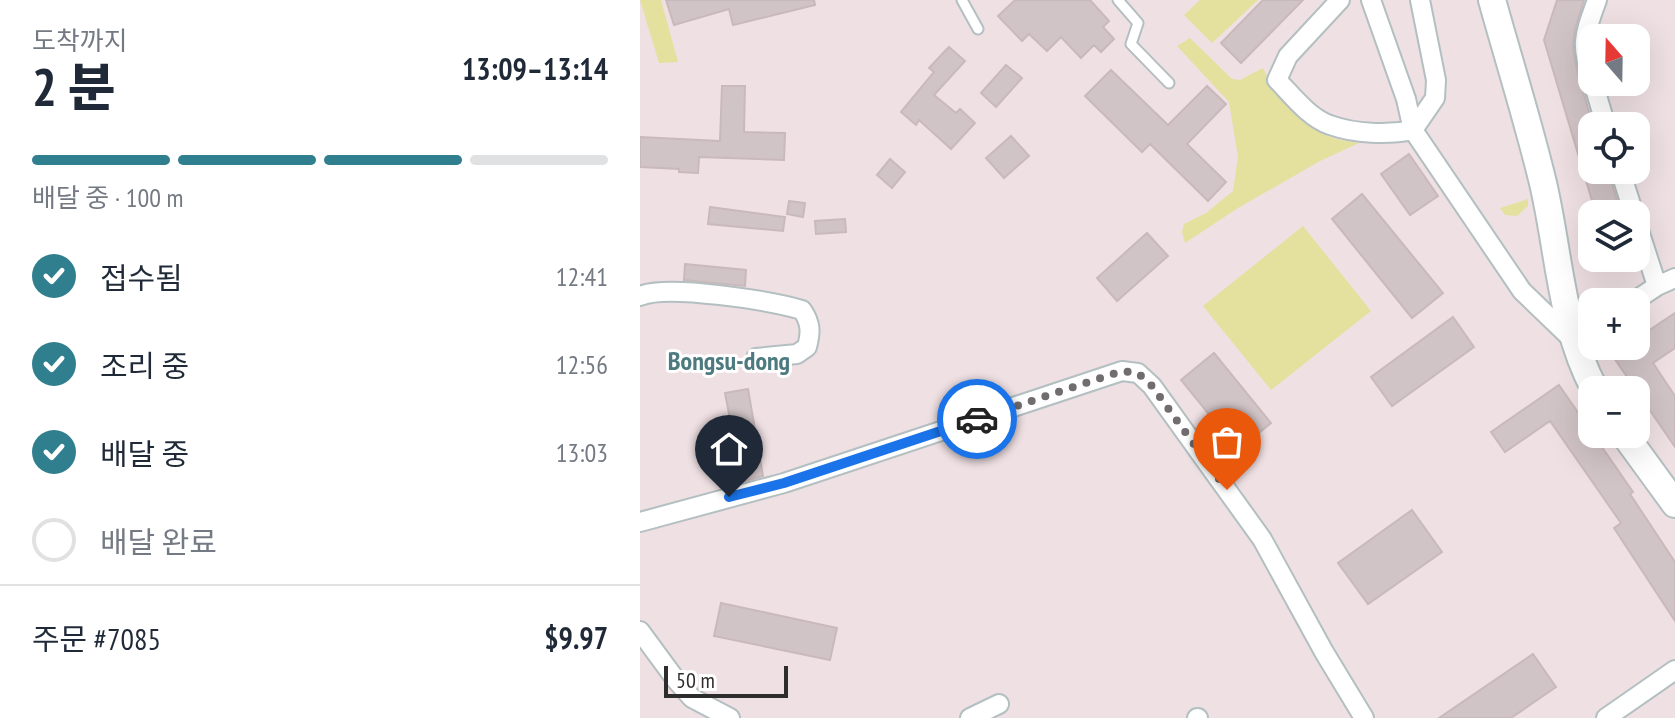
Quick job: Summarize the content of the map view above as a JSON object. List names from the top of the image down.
{
  "districts": ["Bongsu-dong"],
  "scale_bar": "50 m",
  "north": "top",
  "page": {
    "heading": ["2 분", "도착까지", "13:09–13:14"],
    "panel": ["주문 #7085", "$9.97"],
    "map_buttons": ["+", "−"],
    "bar": "배달 중 · 100 m",
    "list": [
      ["접수됨", "12:41"],
      ["조리 중", "12:56"],
      ["배달 중", "13:03"],
      "배달 완료"
    ],
    "scale": "50 m"
  }
}
